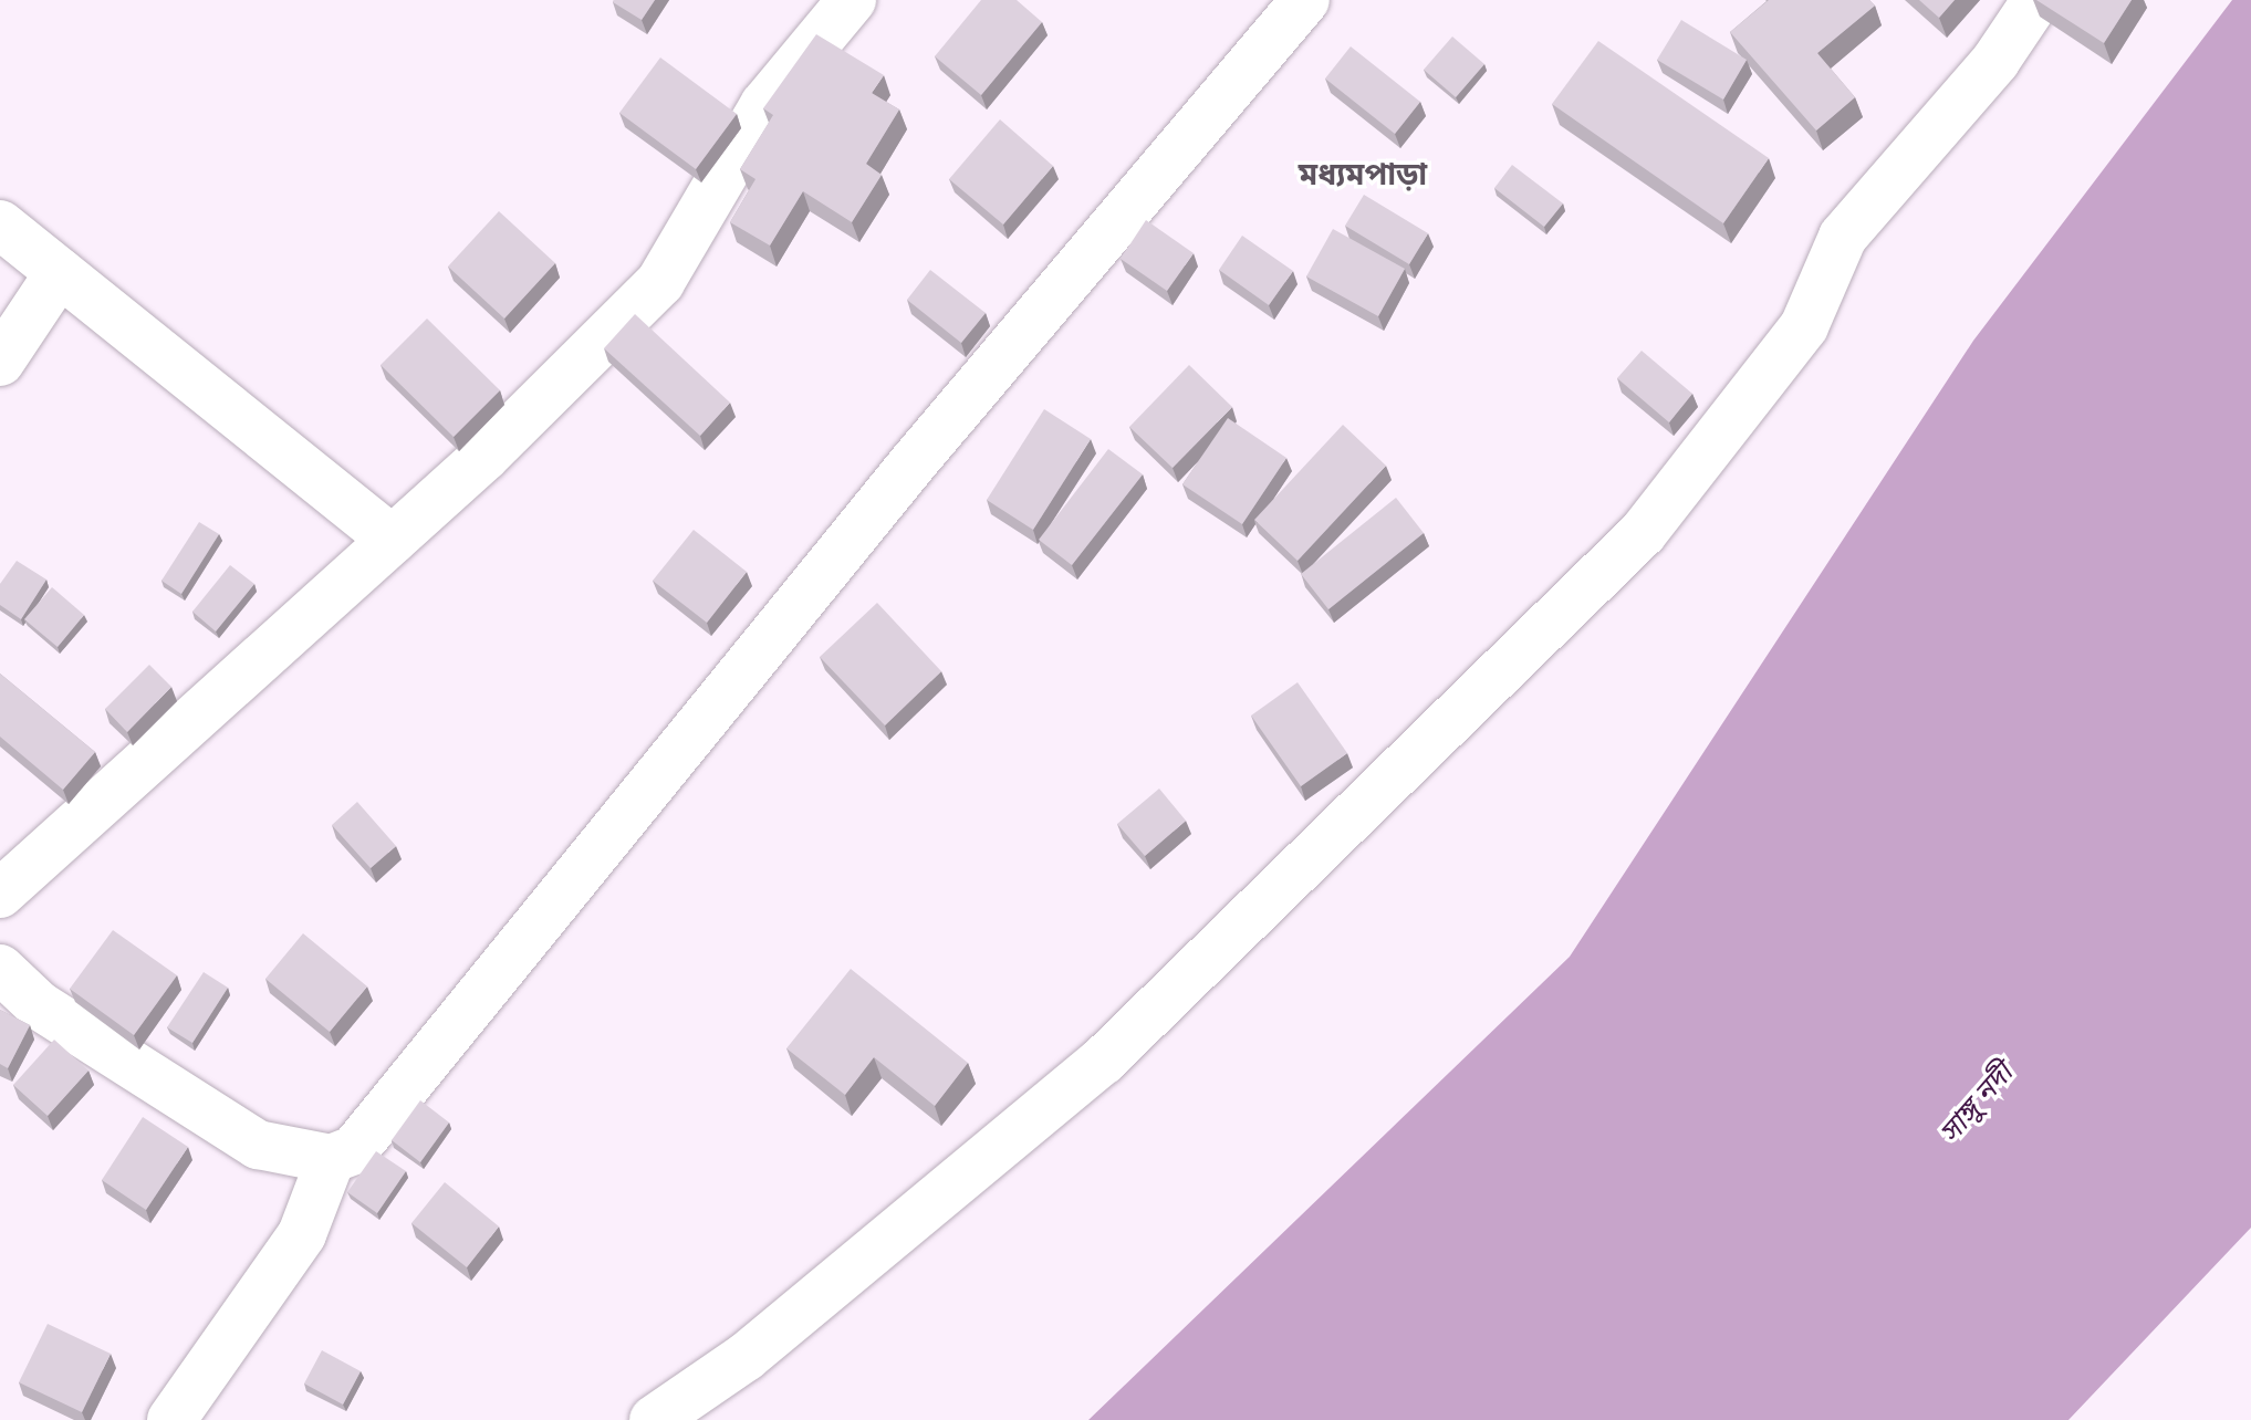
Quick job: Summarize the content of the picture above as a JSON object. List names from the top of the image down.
{
  "districts": ["মধ্যমপাড়া"],
  "water": ["সাঙ্গু নদী"]
}
